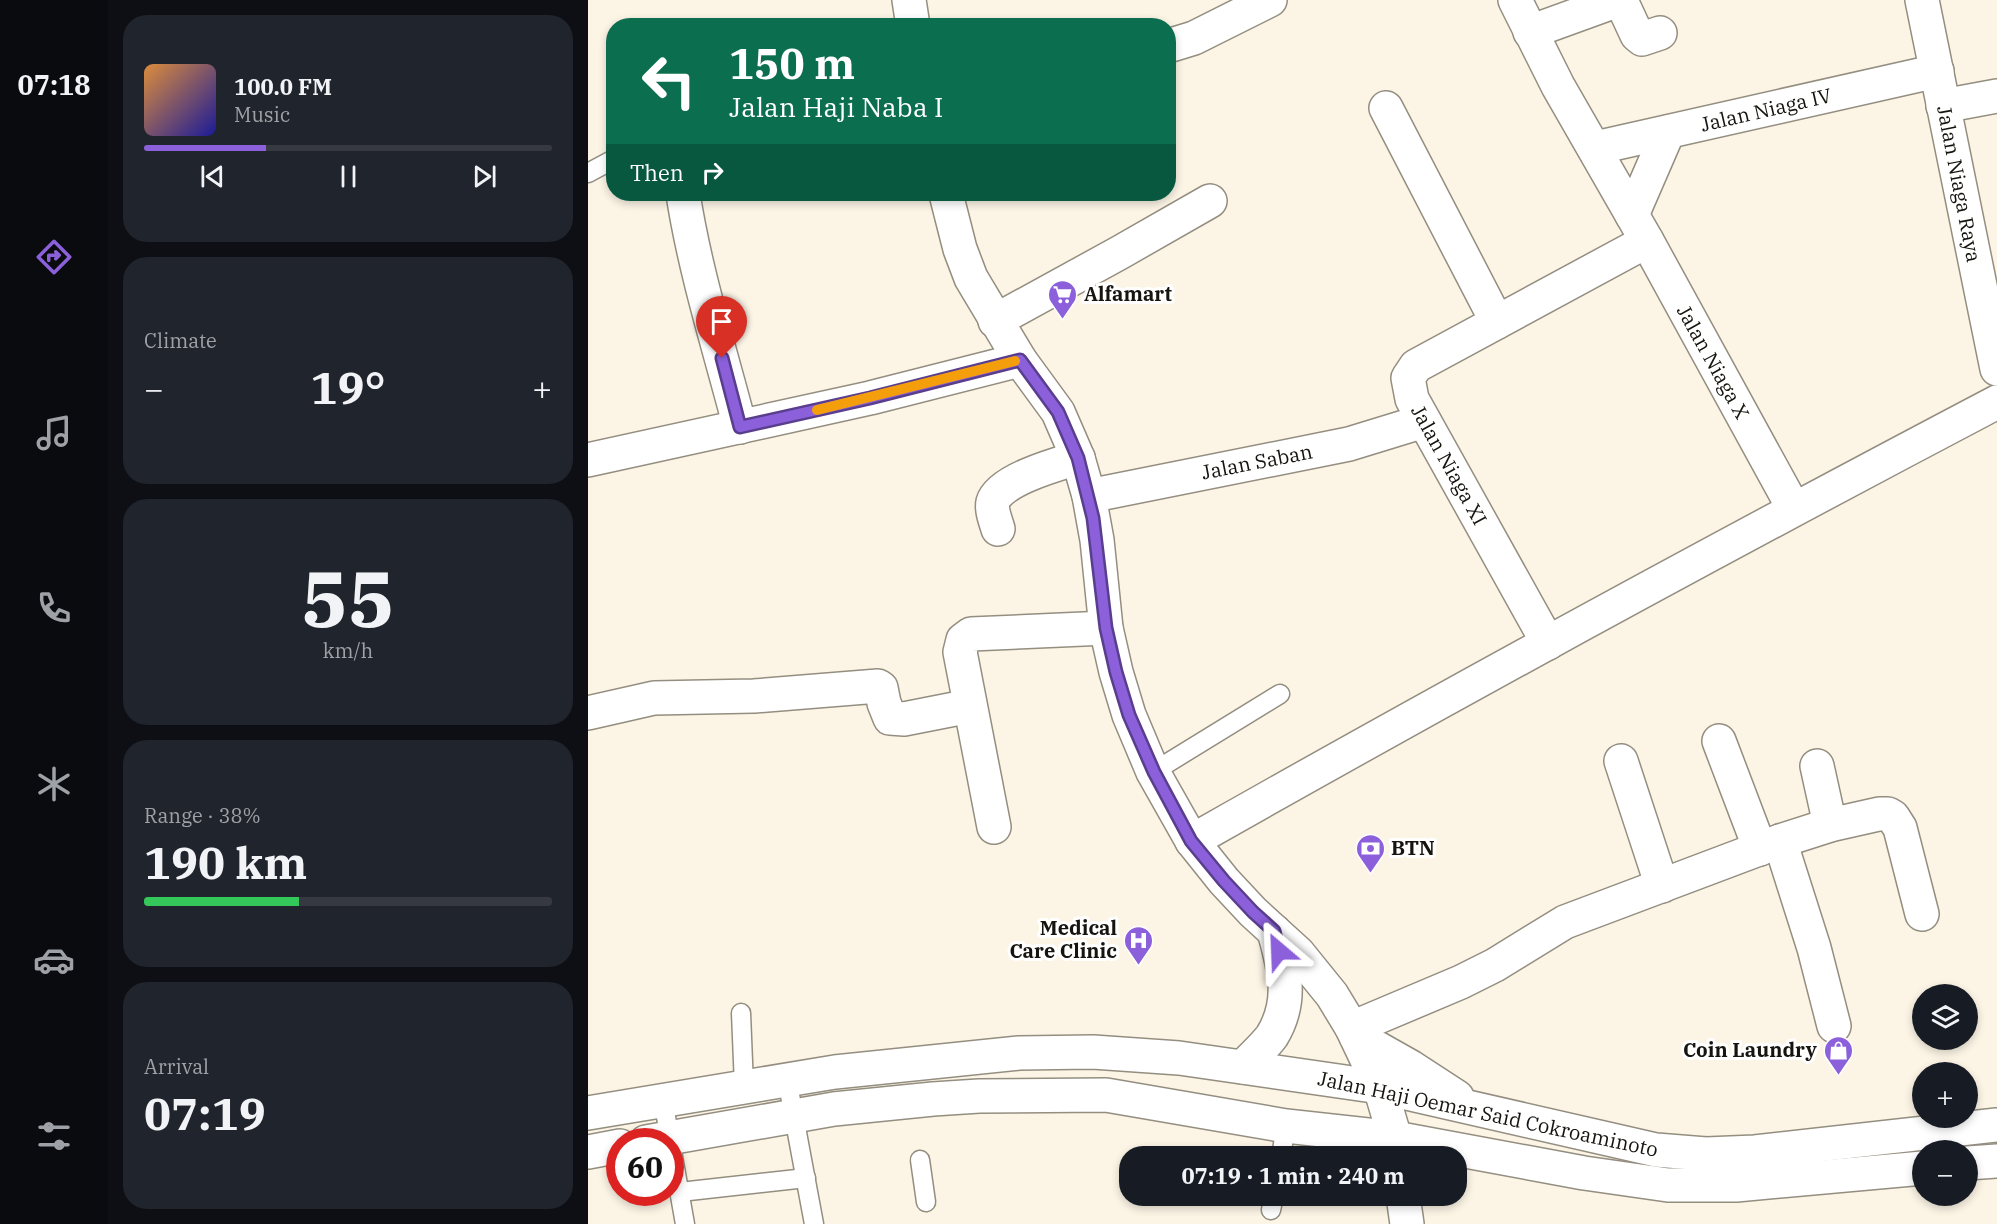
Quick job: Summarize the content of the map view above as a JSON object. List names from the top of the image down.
{
  "streets": {
    "street": [
      "Jalan Niaga IV",
      "Jalan Niaga Raya",
      "Jalan Niaga X",
      "Jalan Saban",
      "Jalan Niaga XI",
      "Jalan Haji Oemar Said Cokroaminoto"
    ]
  },
  "crossings": [
    ["Jalan Niaga IV", "Jalan Niaga Raya"],
    ["Jalan Niaga IV", "Jalan Niaga X"],
    ["Jalan Niaga X", "Jalan Niaga XI"],
    ["Jalan Saban", "Jalan Niaga XI"]
  ],
  "places": {
    "supermarket": ["Alfamart"],
    "bank": ["BTN"],
    "hospital": ["Medical Care Clinic"],
    "shop": ["Coin Laundry"]
  },
  "page": {
    "tabs": "07:18",
    "turn": ["150 m", "Jalan Haji Naba I"],
    "song": ["100.0 FM", "Music"],
    "then": "Then",
    "tile": [
      "Climate",
      ["55", "km/h"],
      ["Range · 38%", "190 km"],
      ["Arrival", "07:19"]
    ],
    "heat": ["−", "19°", "+"],
    "map_buttons": ["+", "−"],
    "limit": "60",
    "trip": "07:19 · 1 min · 240 m"
  }
}
